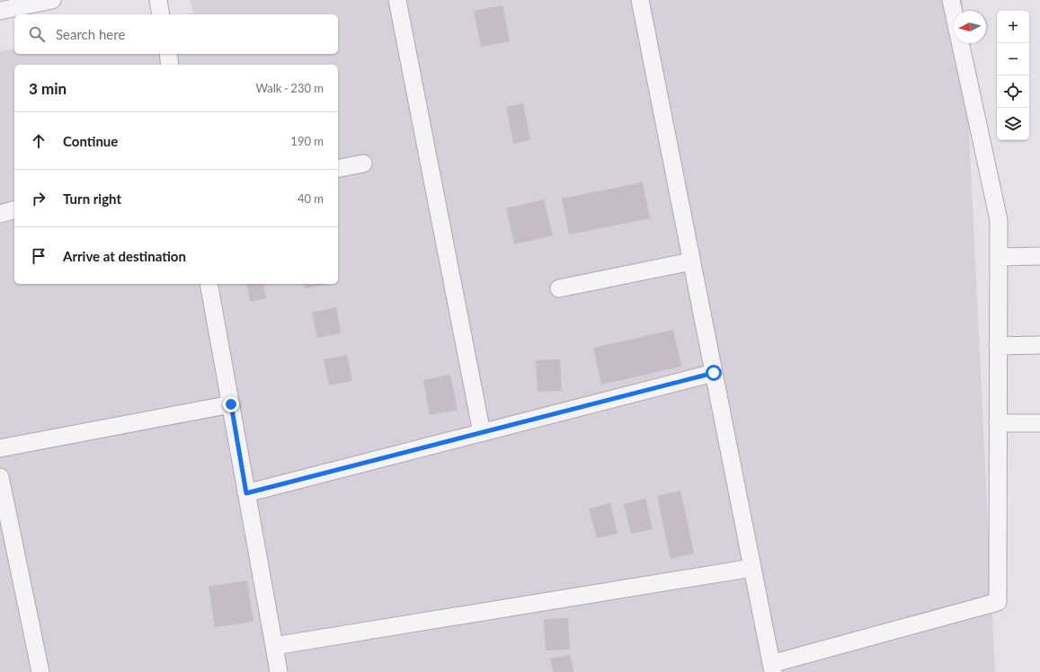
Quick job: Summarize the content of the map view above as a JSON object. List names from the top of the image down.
{
  "north": "left",
  "page": {
    "map_buttons": ["+", "−"],
    "search": "Search here",
    "heading": ["3 min", "Walk · 230 m"],
    "list": [
      ["Continue", "190 m"],
      ["Turn right", "40 m"],
      "Arrive at destination"
    ]
  }
}
